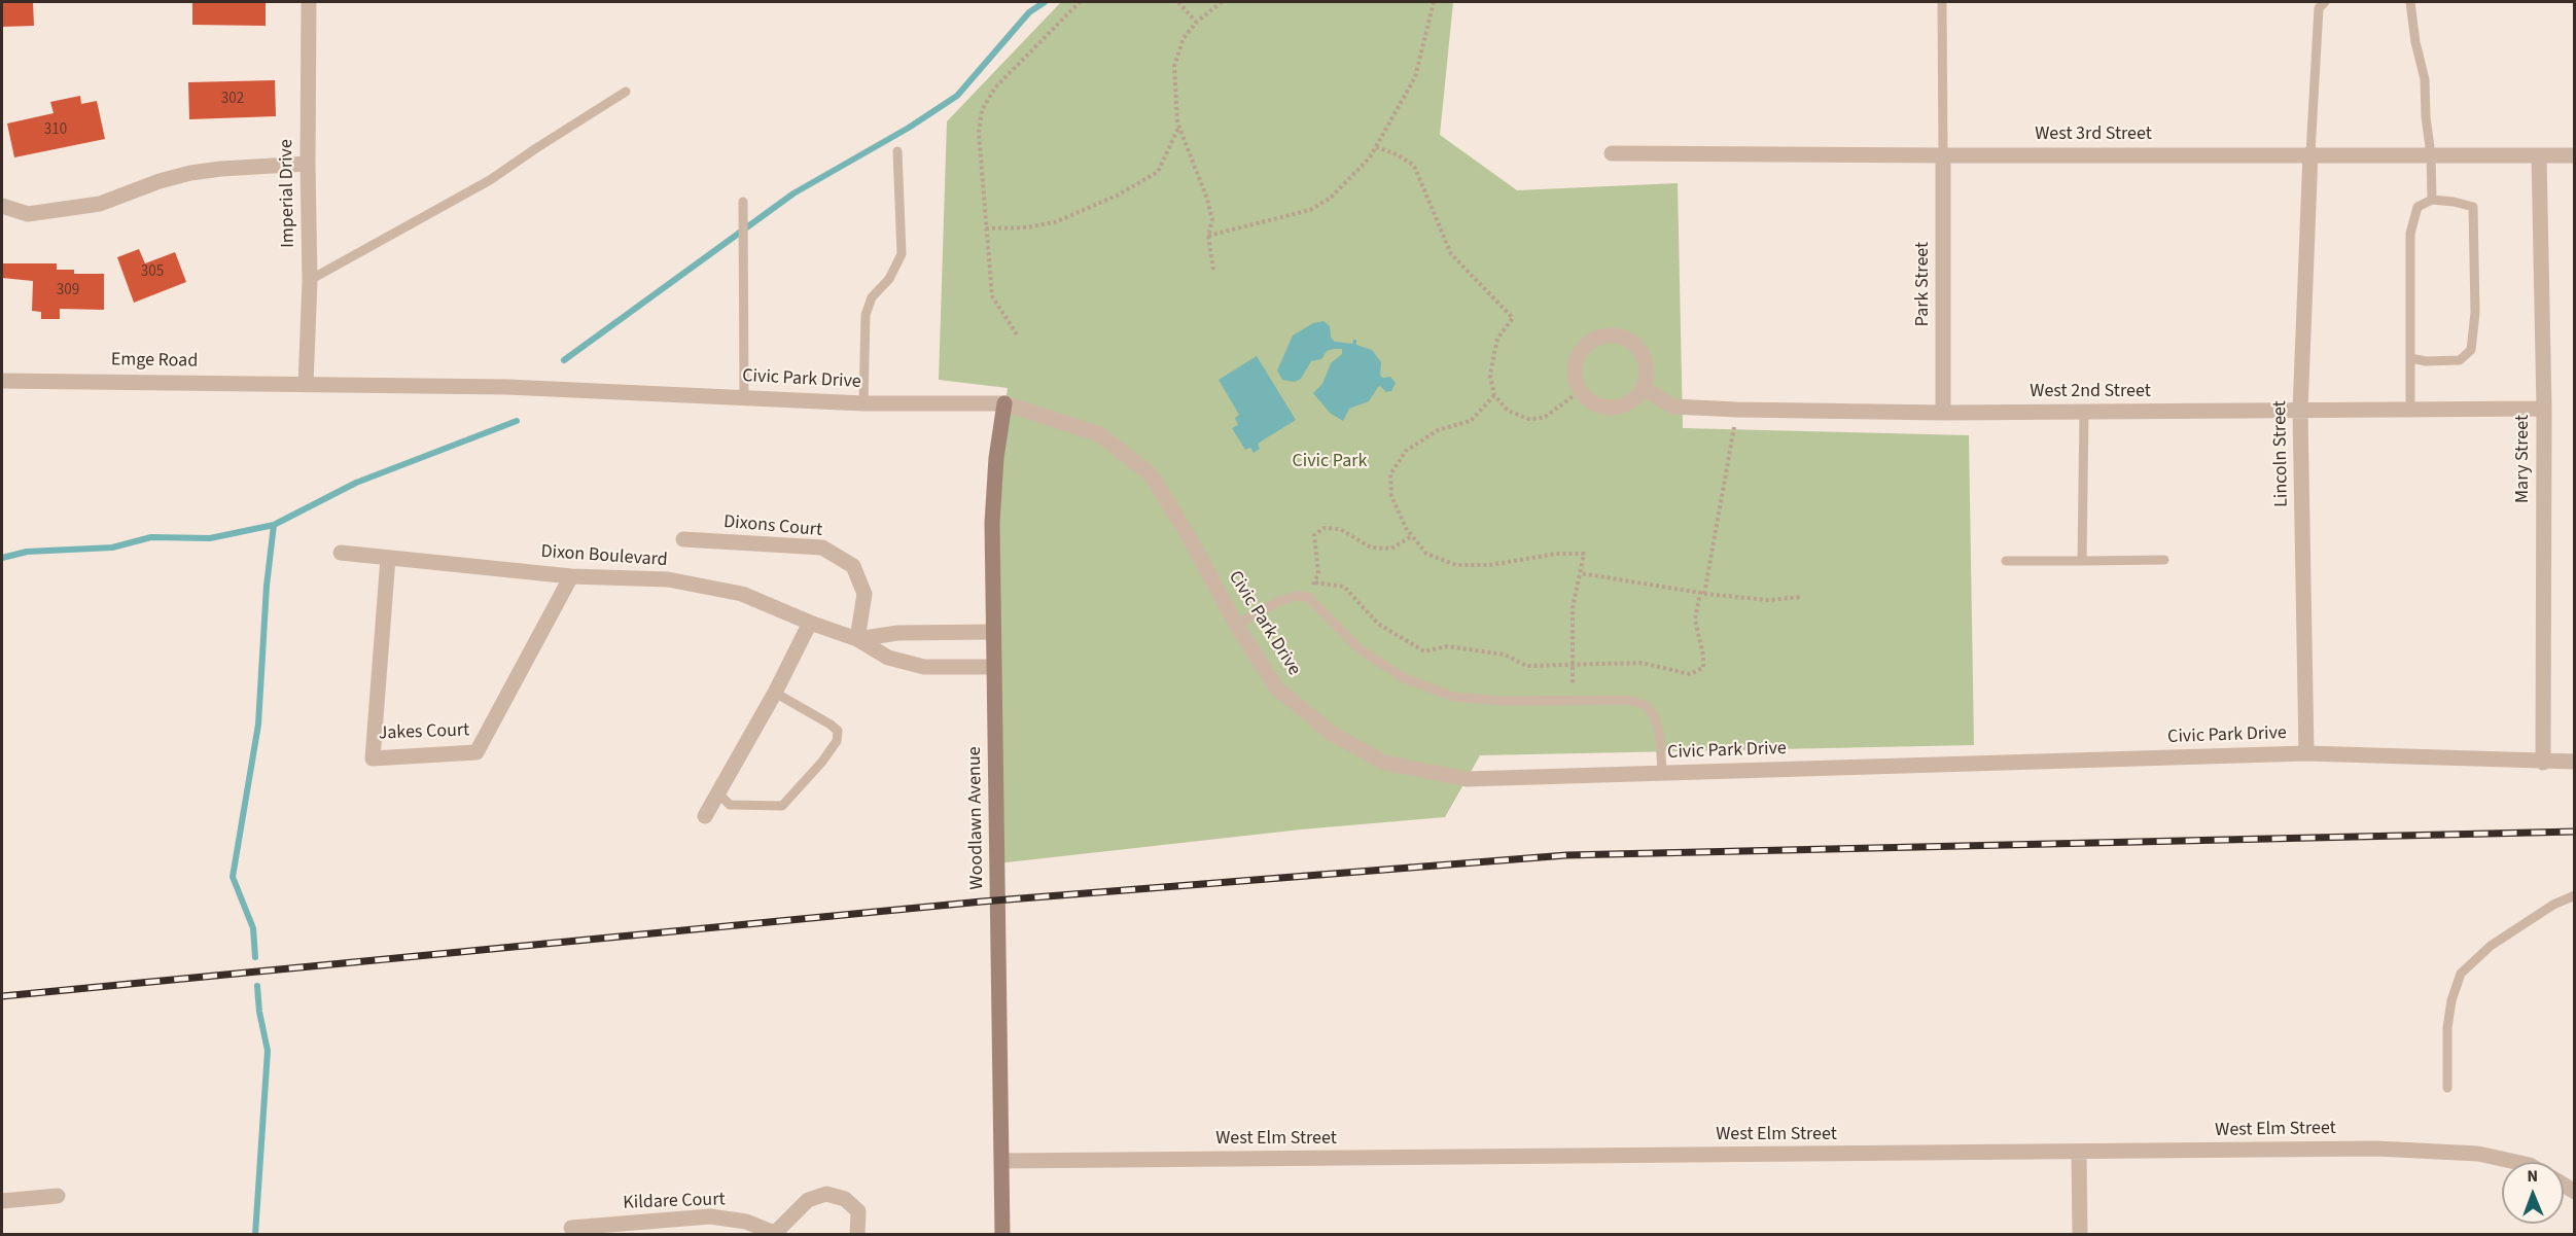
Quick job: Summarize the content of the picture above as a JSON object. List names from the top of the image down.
{
  "streets": {
    "street": [
      "West 3rd Street",
      "Imperial Drive",
      "Park Street",
      "Emge Road",
      "Civic Park Drive",
      "West 2nd Street",
      "Lincoln Street",
      "Mary Street",
      "Dixons Court",
      "Dixon Boulevard",
      "Jakes Court",
      "Woodlawn Avenue",
      "West Elm Street",
      "Kildare Court"
    ]
  },
  "crossings": [
    ["West 3rd Street", "Park Street"],
    ["West 3rd Street", "Lincoln Street"],
    ["West 3rd Street", "Mary Street"],
    ["Imperial Drive", "Emge Road"],
    ["Imperial Drive", "Civic Park Drive"],
    ["Park Street", "West 2nd Street"],
    ["Emge Road", "Civic Park Drive"],
    ["Civic Park Drive", "Lincoln Street"],
    ["Civic Park Drive", "Mary Street"],
    ["Civic Park Drive", "Woodlawn Avenue"],
    ["West 2nd Street", "Lincoln Street"],
    ["West 2nd Street", "Mary Street"],
    ["Dixons Court", "Dixon Boulevard"],
    ["Dixon Boulevard", "Jakes Court"],
    ["Dixon Boulevard", "Woodlawn Avenue"],
    ["Woodlawn Avenue", "West Elm Street"]
  ],
  "parks": ["Civic Park"],
  "house_numbers": [
    "302",
    "310",
    "305",
    "309"
  ],
  "north": "top"
}
